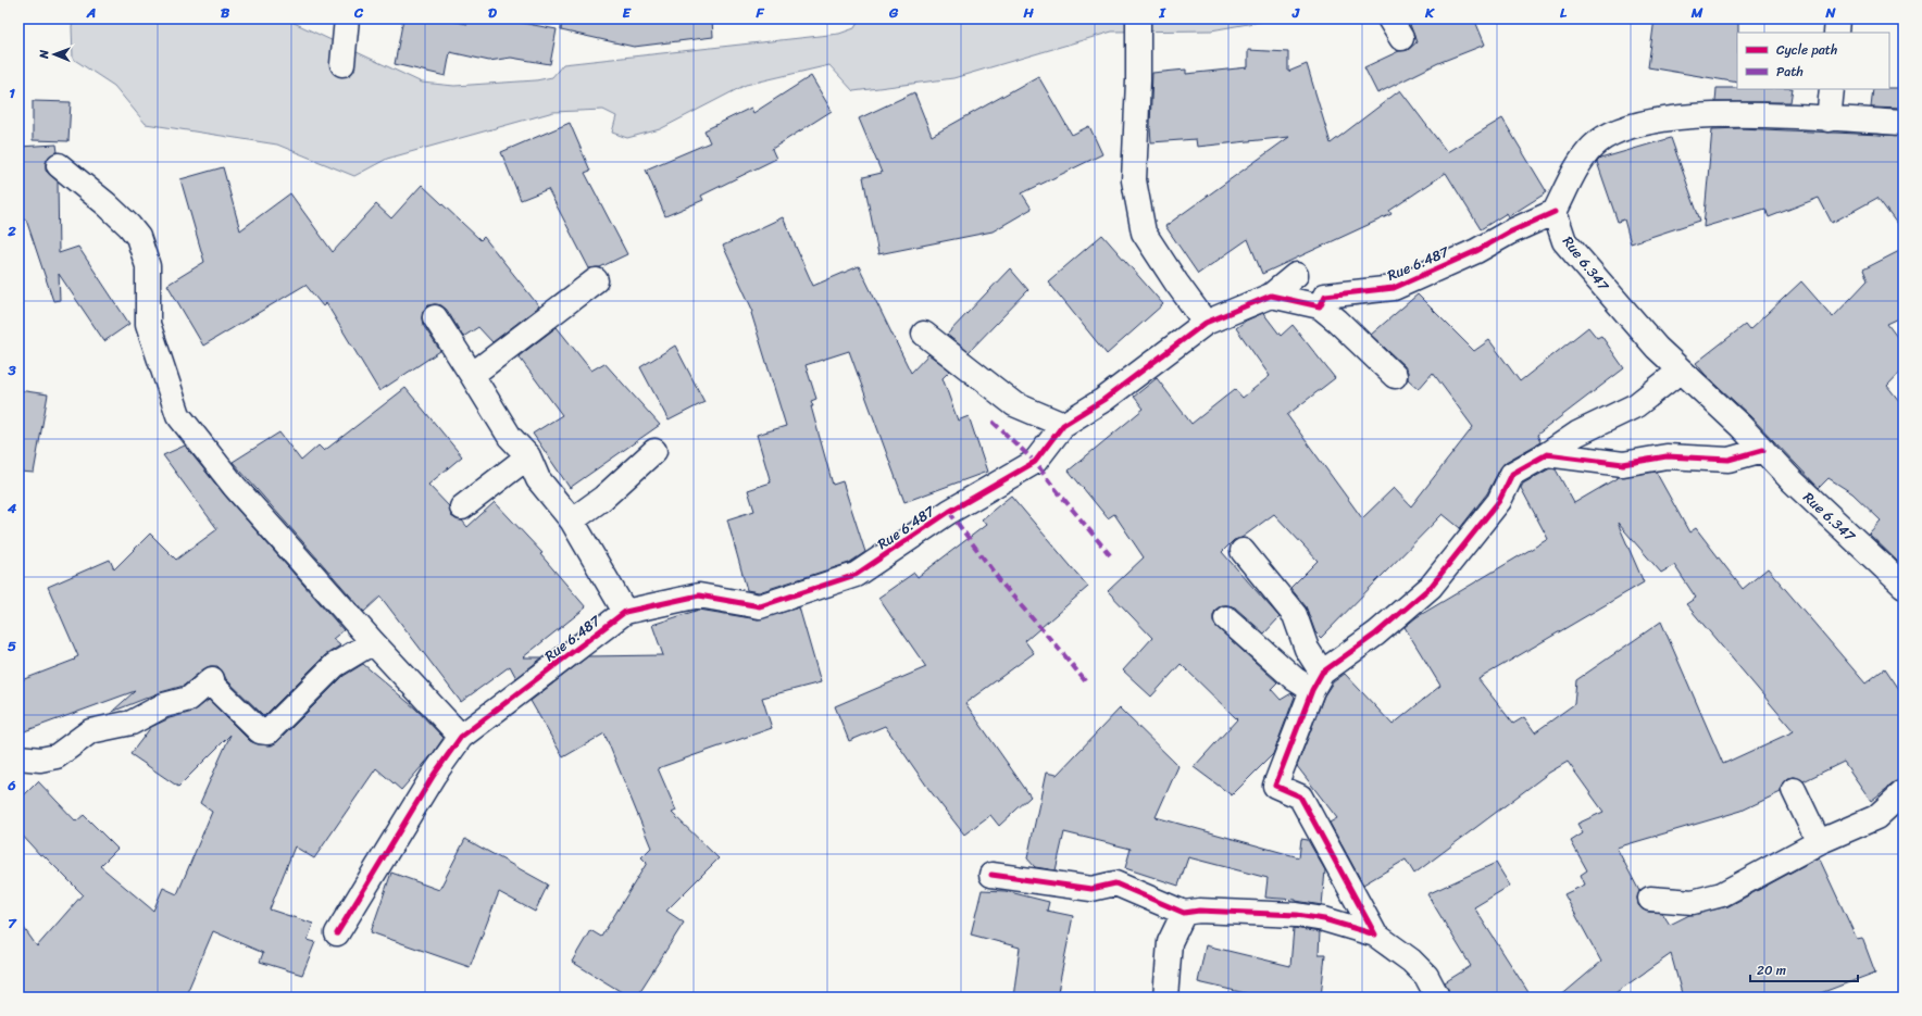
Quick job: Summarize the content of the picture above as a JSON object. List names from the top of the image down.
{
  "streets": {
    "street": ["Rue 6.487", "Rue 6.347"]
  },
  "crossings": [
    ["Rue 6.487", "Rue 6.347"]
  ],
  "legend": ["Cycle path", "Path"],
  "scale_bar": "20 m",
  "north": "left",
  "grid": {
    "columns": [
      "A",
      "B",
      "C",
      "D",
      "E",
      "F",
      "G",
      "H",
      "I",
      "J",
      "K",
      "L",
      "M",
      "N"
    ],
    "rows": [
      "1",
      "2",
      "3",
      "4",
      "5",
      "6",
      "7"
    ]
  }
}
